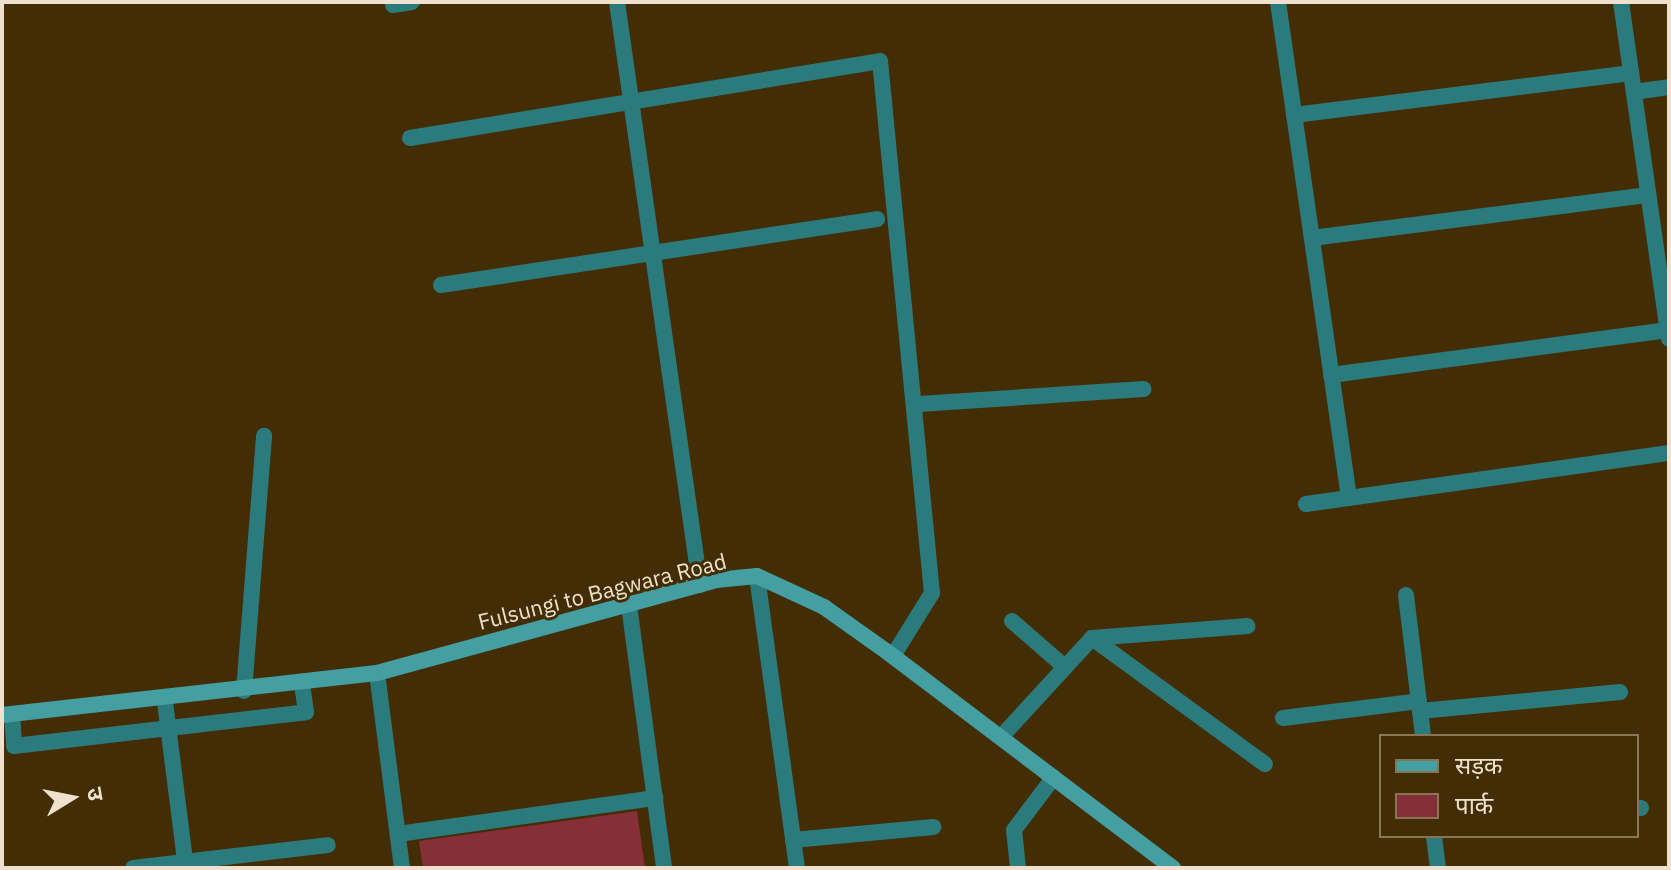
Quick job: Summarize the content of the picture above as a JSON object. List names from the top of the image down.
{
  "streets": {
    "street": ["Fulsungi to Bagwara Road"]
  },
  "legend": ["सड़क", "पार्क"],
  "north": "right"
}
